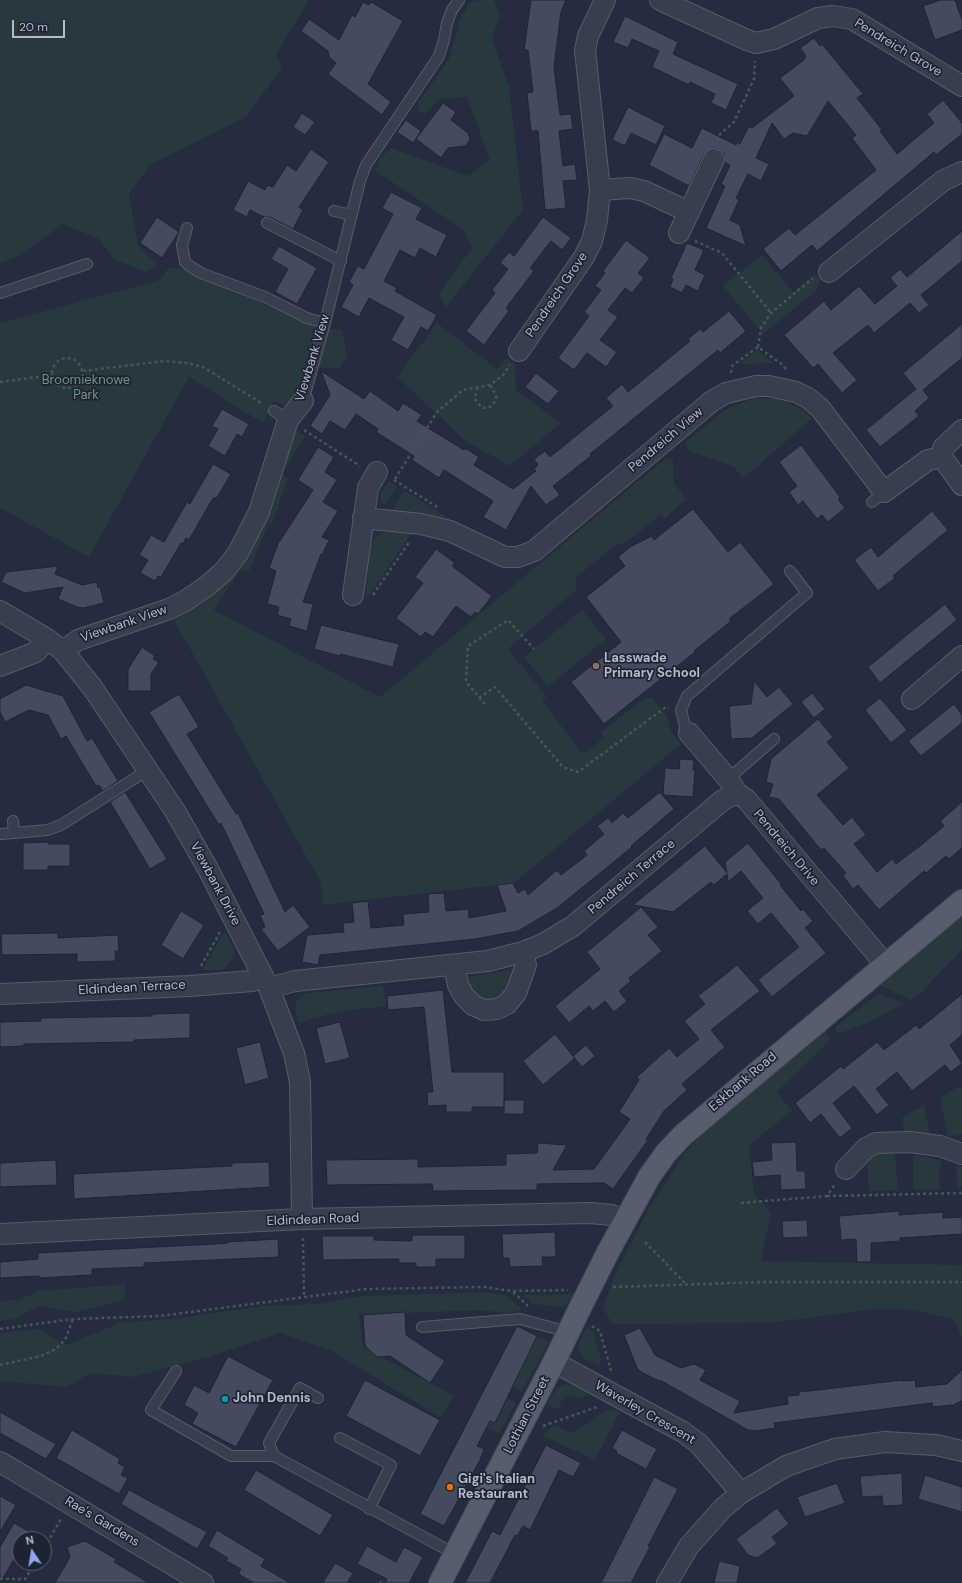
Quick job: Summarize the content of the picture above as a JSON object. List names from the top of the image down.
{
  "streets": {
    "main road": ["Eskbank Road", "Lothian Street"],
    "street": [
      "Pendreich Grove",
      "Viewbank View",
      "Pendreich View",
      "Pendreich Drive",
      "Pendreich Terrace",
      "Viewbank Drive",
      "Eldindean Terrace",
      "Eldindean Road",
      "Waverley Crescent",
      "Rae's Gardens"
    ]
  },
  "crossings": [
    ["Viewbank View", "Viewbank Drive"],
    ["Pendreich Drive", "Pendreich Terrace"],
    ["Pendreich Drive", "Eskbank Road"],
    ["Pendreich Terrace", "Viewbank Drive"],
    ["Pendreich Terrace", "Eldindean Terrace"],
    ["Viewbank Drive", "Eldindean Terrace"],
    ["Viewbank Drive", "Eldindean Road"],
    ["Eskbank Road", "Eldindean Road"],
    ["Eskbank Road", "Lothian Street"],
    ["Waverley Crescent", "Lothian Street"]
  ],
  "parks": ["Broomieknowe Park"],
  "places": ["Lasswade Primary School", "John Dennis", "Gigi's Italian Restaurant"],
  "scale_bar": "20 m",
  "north": "top"
}
